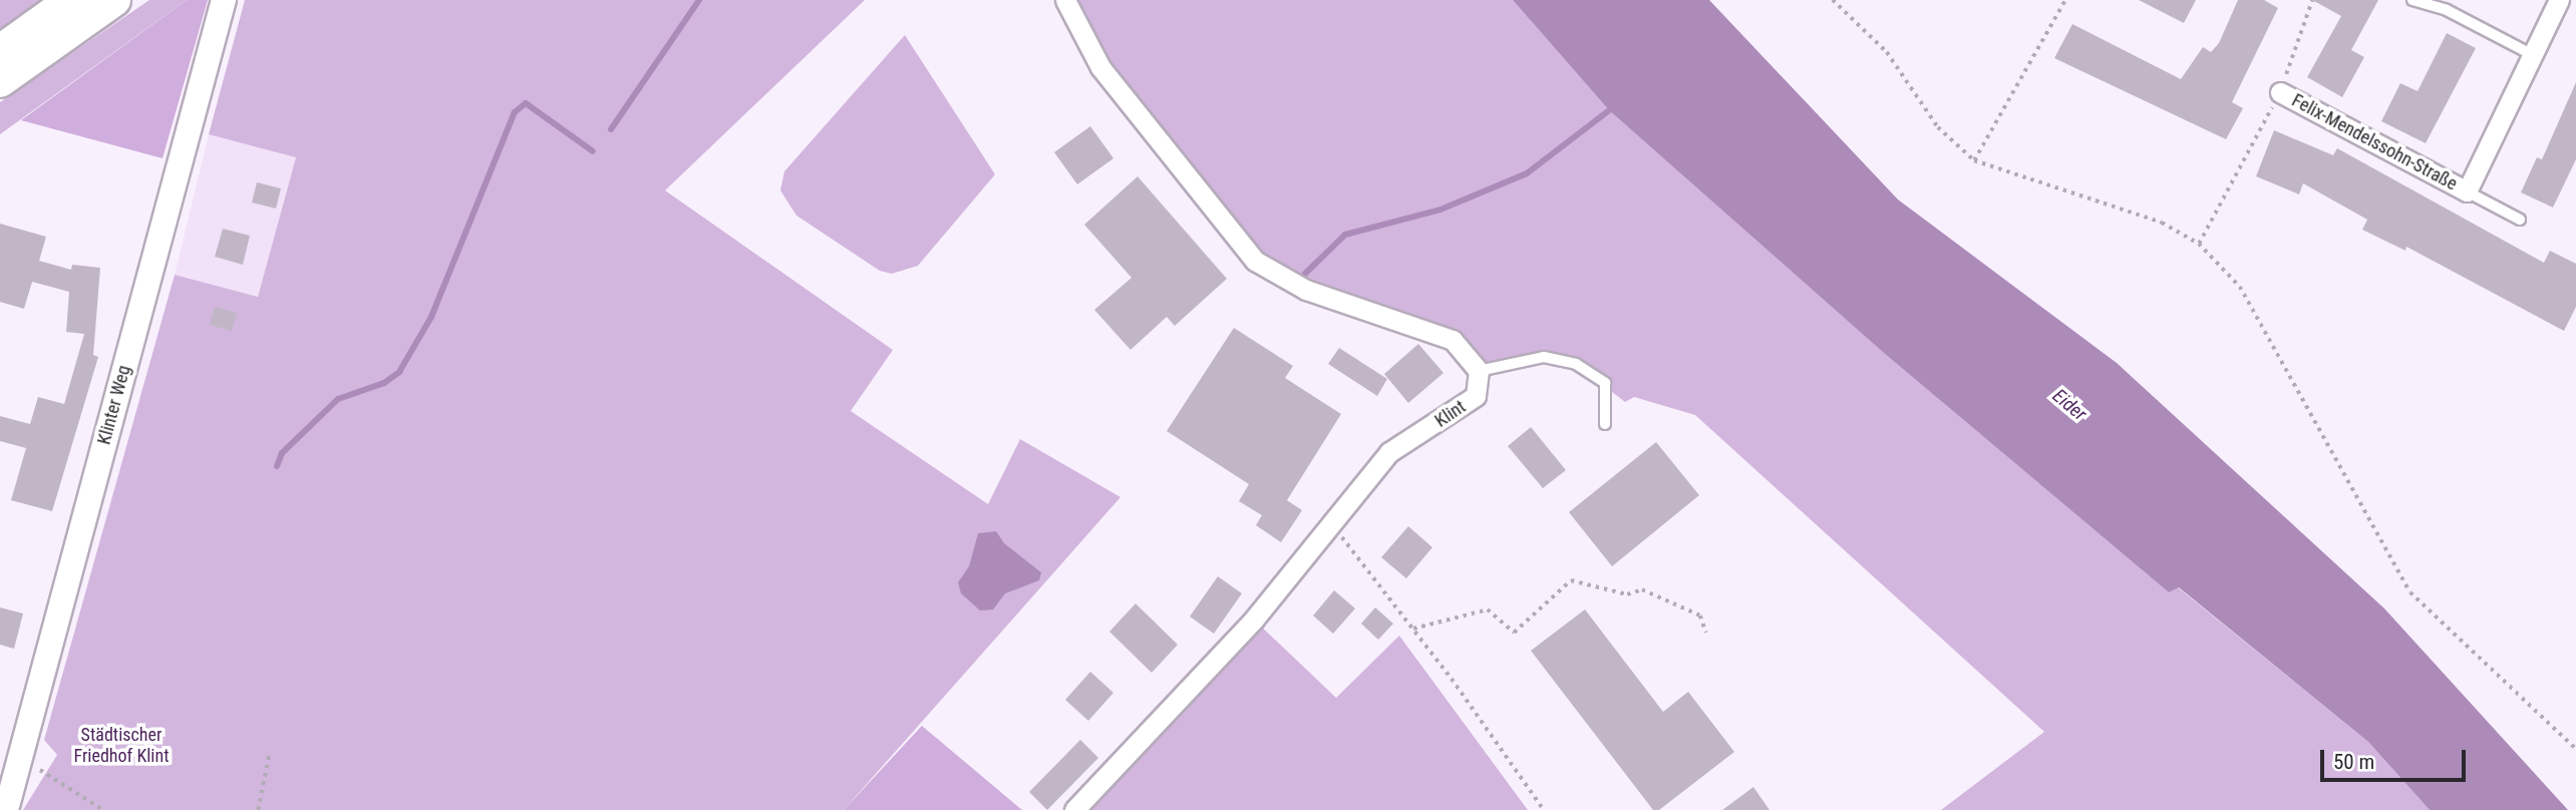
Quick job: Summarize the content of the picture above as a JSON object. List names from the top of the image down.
{
  "streets": {
    "street": ["Felix-Mendelssohn-Straße", "Klinter Weg", "Klint"]
  },
  "water": ["Eider"],
  "parks": ["Städtischer Friedhof Klint"],
  "scale_bar": "50 m"
}
